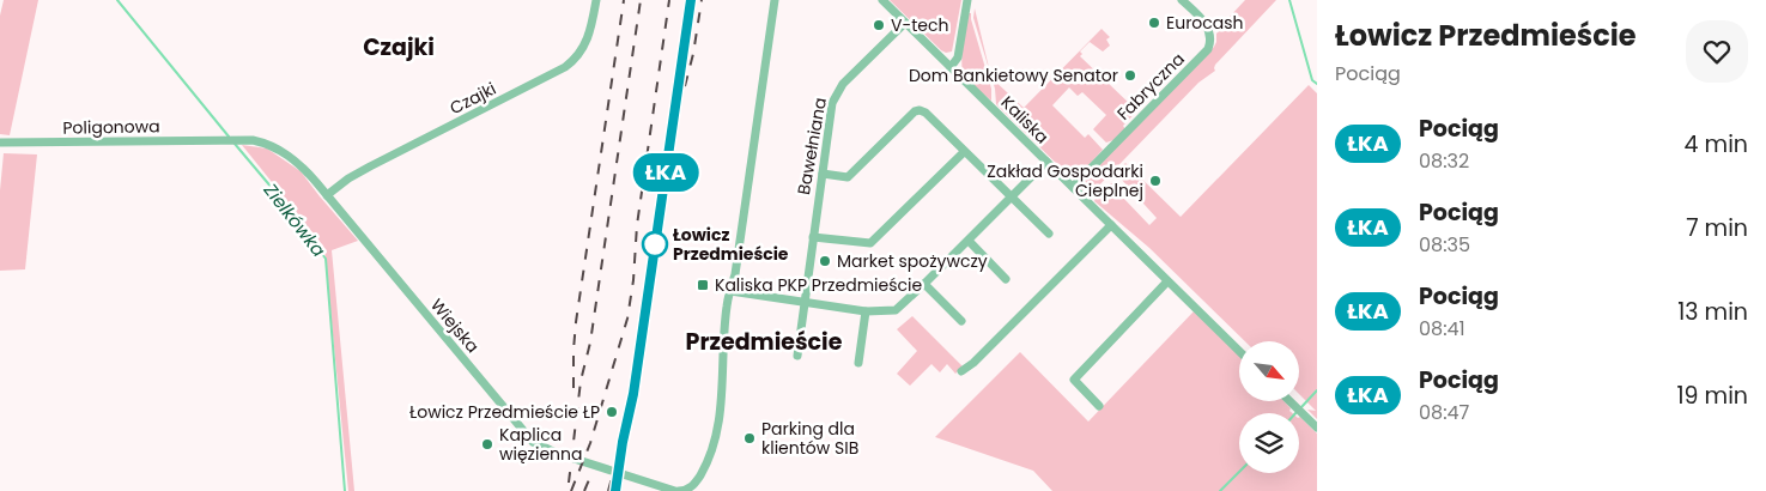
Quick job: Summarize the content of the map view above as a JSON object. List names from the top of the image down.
{
  "streets": {
    "street": [
      "Fabryczna",
      "Czajki",
      "Kaliska",
      "Poligonowa",
      "Bawełniana",
      "Wiejska"
    ]
  },
  "crossings": [
    ["Fabryczna", "Kaliska"],
    ["Czajki", "Wiejska"],
    ["Kaliska", "Bawełniana"],
    ["Poligonowa", "Wiejska"]
  ],
  "districts": ["Czajki", "Przedmieście"],
  "water": ["Zielkówka"],
  "places": {
    "other": [
      "Eurocash",
      "V-tech",
      "Dom Bankietowy Senator",
      "Zakład Gospodarki Cieplnej",
      "Łowicz Przedmieście",
      "Market spożywczy",
      "Łowicz Przedmieście ŁP",
      "Parking dla klientów SIB",
      "Kaplica więzienna"
    ],
    "transit": ["Kaliska PKP Przedmieście"]
  },
  "north": "bottom right",
  "page": {
    "on_map": "ŁKA",
    "heading": ["Łowicz Przedmieście", "Pociąg"],
    "list": [
      {
        "mark": "ŁKA",
        "name": "Pociąg",
        "note": "08:32",
        "value": "4 min"
      },
      {
        "mark": "ŁKA",
        "name": "Pociąg",
        "note": "08:35",
        "value": "7 min"
      },
      {
        "mark": "ŁKA",
        "name": "Pociąg",
        "note": "08:41",
        "value": "13 min"
      },
      {
        "mark": "ŁKA",
        "name": "Pociąg",
        "note": "08:47",
        "value": "19 min"
      }
    ]
  }
}
